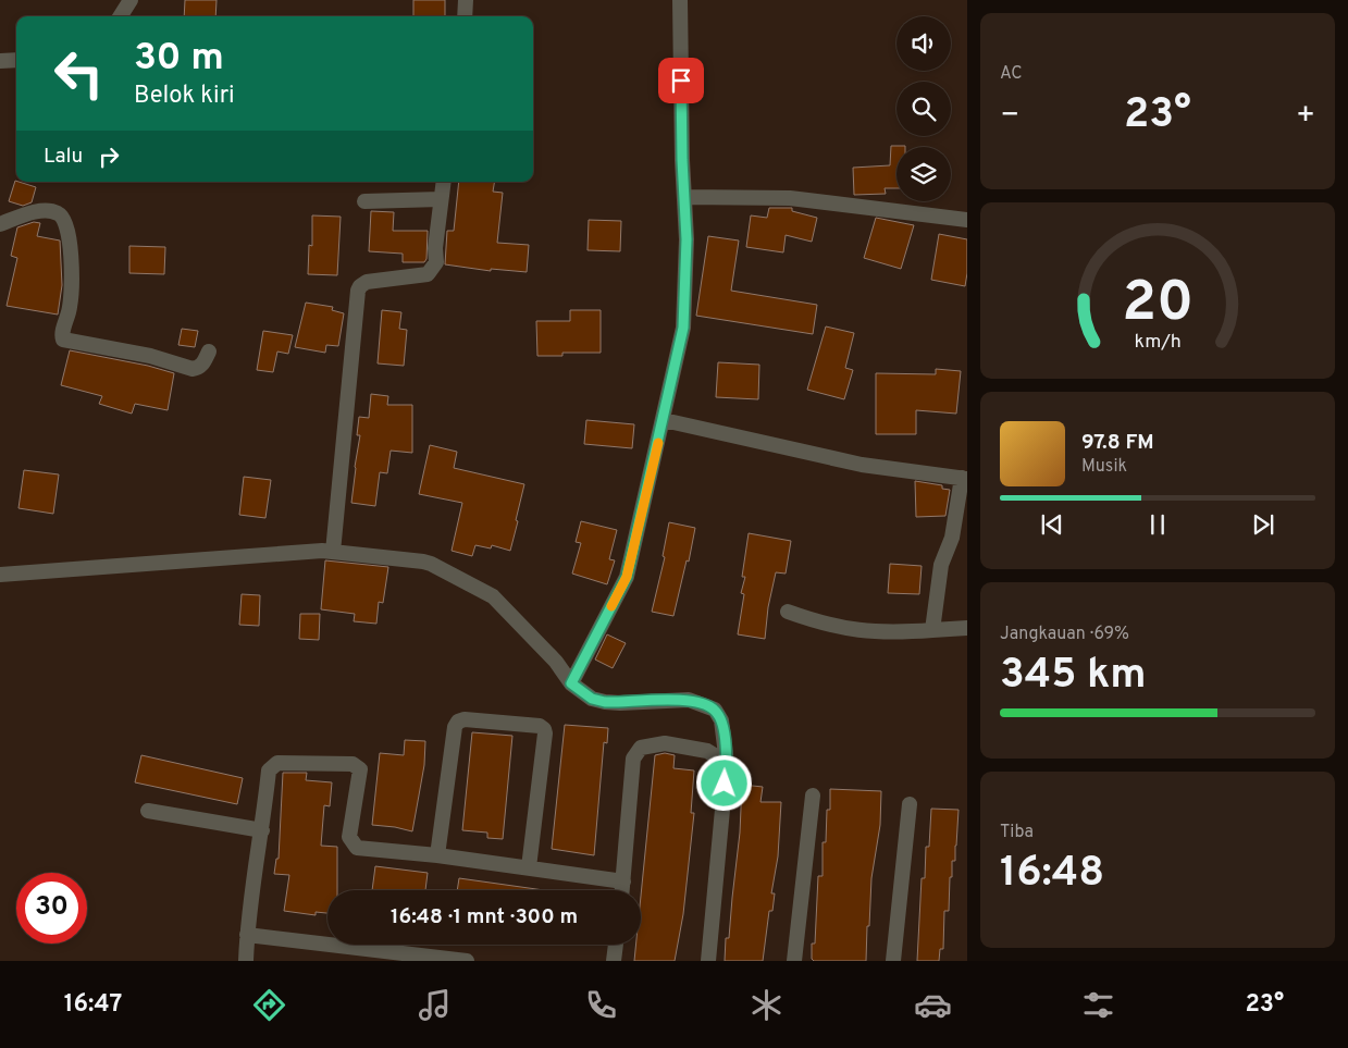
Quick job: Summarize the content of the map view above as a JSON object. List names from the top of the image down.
{
  "page": {
    "tile": [
      "AC",
      ["Jangkauan · 69%", "345 km"],
      ["Tiba", "16:48"]
    ],
    "turn": ["30 m", "Belok kiri"],
    "heat": ["−", "23°", "+"],
    "then": "Lalu",
    "song": ["97.8 FM", "Musik"],
    "limit": "30",
    "trip": "16:48 · 1 mnt · 300 m",
    "tabs": ["16:47", "23°"],
    "gauge": ["20", "km/h"]
  }
}
